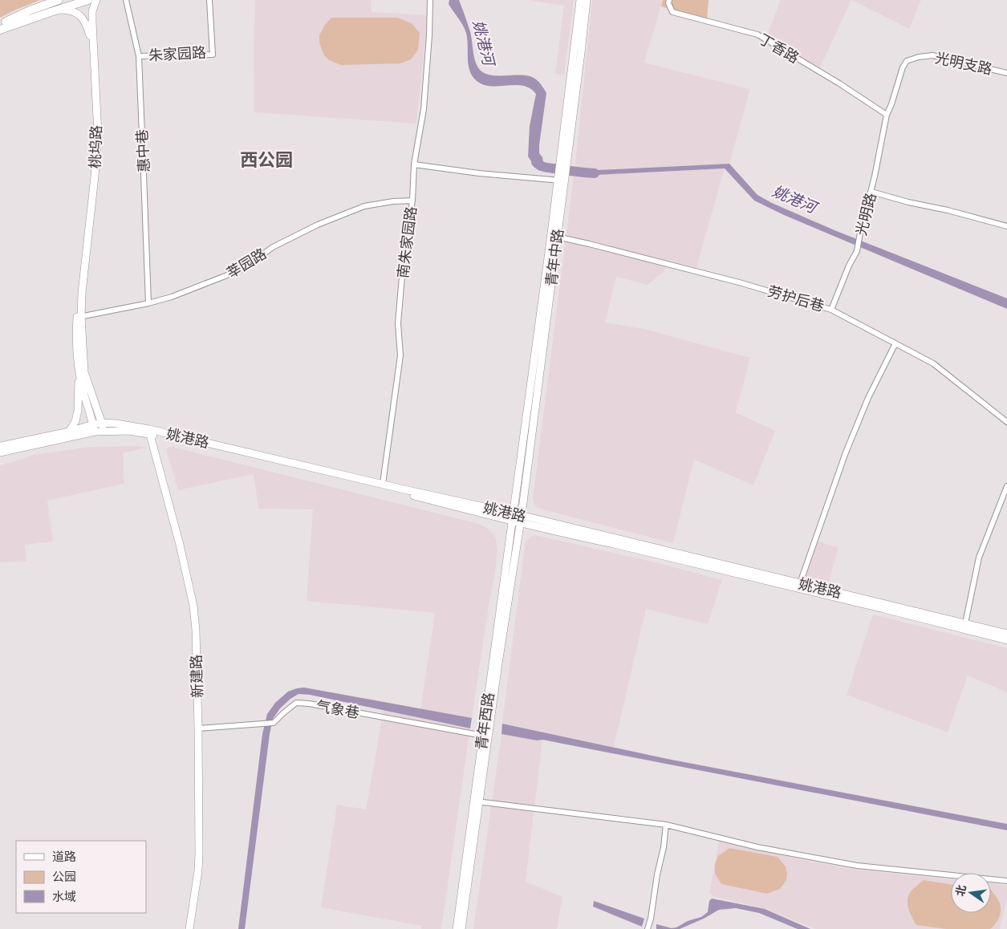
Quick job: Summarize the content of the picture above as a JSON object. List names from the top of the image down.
{
  "streets": {
    "main road": [
      "桃坞路",
      "青年中路",
      "姚港路",
      "新建路",
      "青年西路"
    ],
    "street": [
      "丁香路",
      "朱家园路",
      "光明支路",
      "惠中巷",
      "光明路",
      "南朱家园路",
      "莘园路",
      "劳护后巷",
      "气象巷"
    ]
  },
  "crossings": [
    ["丁香路", "光明支路"],
    ["丁香路", "光明路"],
    ["朱家园路", "惠中巷"],
    ["光明支路", "光明路"],
    ["桃坞路", "莘园路"],
    ["桃坞路", "姚港路"],
    ["惠中巷", "莘园路"],
    ["光明路", "劳护后巷"],
    ["南朱家园路", "莘园路"],
    ["南朱家园路", "姚港路"],
    ["青年中路", "劳护后巷"],
    ["青年中路", "姚港路"],
    ["青年中路", "青年西路"],
    ["姚港路", "新建路"],
    ["姚港路", "青年西路"],
    ["新建路", "气象巷"],
    ["气象巷", "青年西路"]
  ],
  "districts": ["西公园"],
  "water": ["姚港河"],
  "legend": ["道路", "公园", "水域"],
  "north": "left"
}
